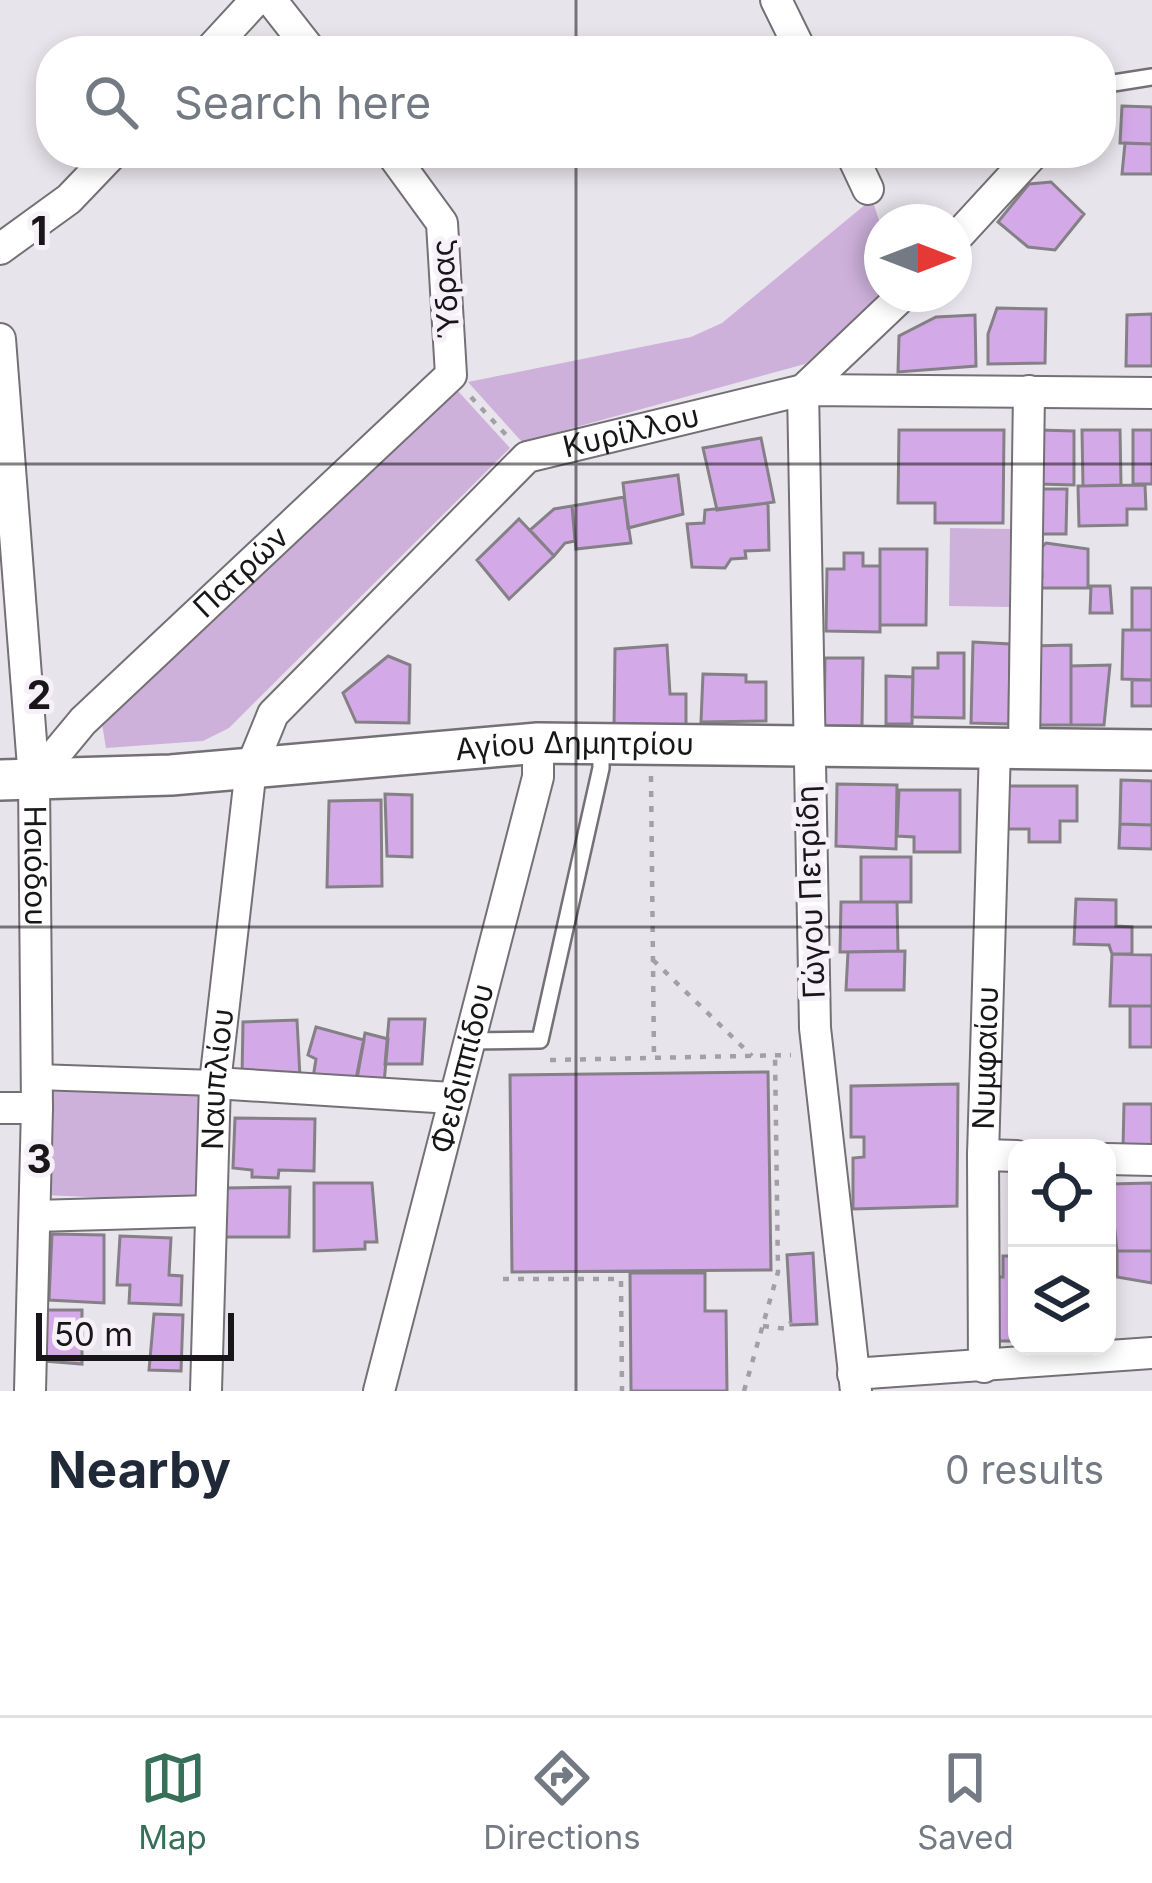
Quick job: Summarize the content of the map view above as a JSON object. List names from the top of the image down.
{
  "streets": {
    "street": [
      "Ύδρας",
      "Κυρίλλου",
      "Πατρών",
      "Αγίου Δημητρίου",
      "Ησιόδου",
      "Γώγου Πετρίδη",
      "Νυμφαίου",
      "Φειδιππίδου",
      "Ναυπλίου"
    ]
  },
  "crossings": [
    ["Ύδρας", "Πατρών"],
    ["Κυρίλλου", "Αγίου Δημητρίου"],
    ["Κυρίλλου", "Γώγου Πετρίδη"],
    ["Κυρίλλου", "Νυμφαίου"],
    ["Κυρίλλου", "Ναυπλίου"],
    ["Πατρών", "Αγίου Δημητρίου"],
    ["Πατρών", "Ησιόδου"],
    ["Αγίου Δημητρίου", "Ησιόδου"],
    ["Αγίου Δημητρίου", "Γώγου Πετρίδη"],
    ["Αγίου Δημητρίου", "Νυμφαίου"],
    ["Αγίου Δημητρίου", "Φειδιππίδου"],
    ["Αγίου Δημητρίου", "Ναυπλίου"]
  ],
  "scale_bar": "50 m",
  "north": "right",
  "page": {
    "search": "Search here",
    "scale": "50 m",
    "heading": ["Nearby", "0 results"],
    "nav": ["Map", "Directions", "Saved"]
  },
  "grid": {
    "rows": ["1", "2", "3"]
  }
}
